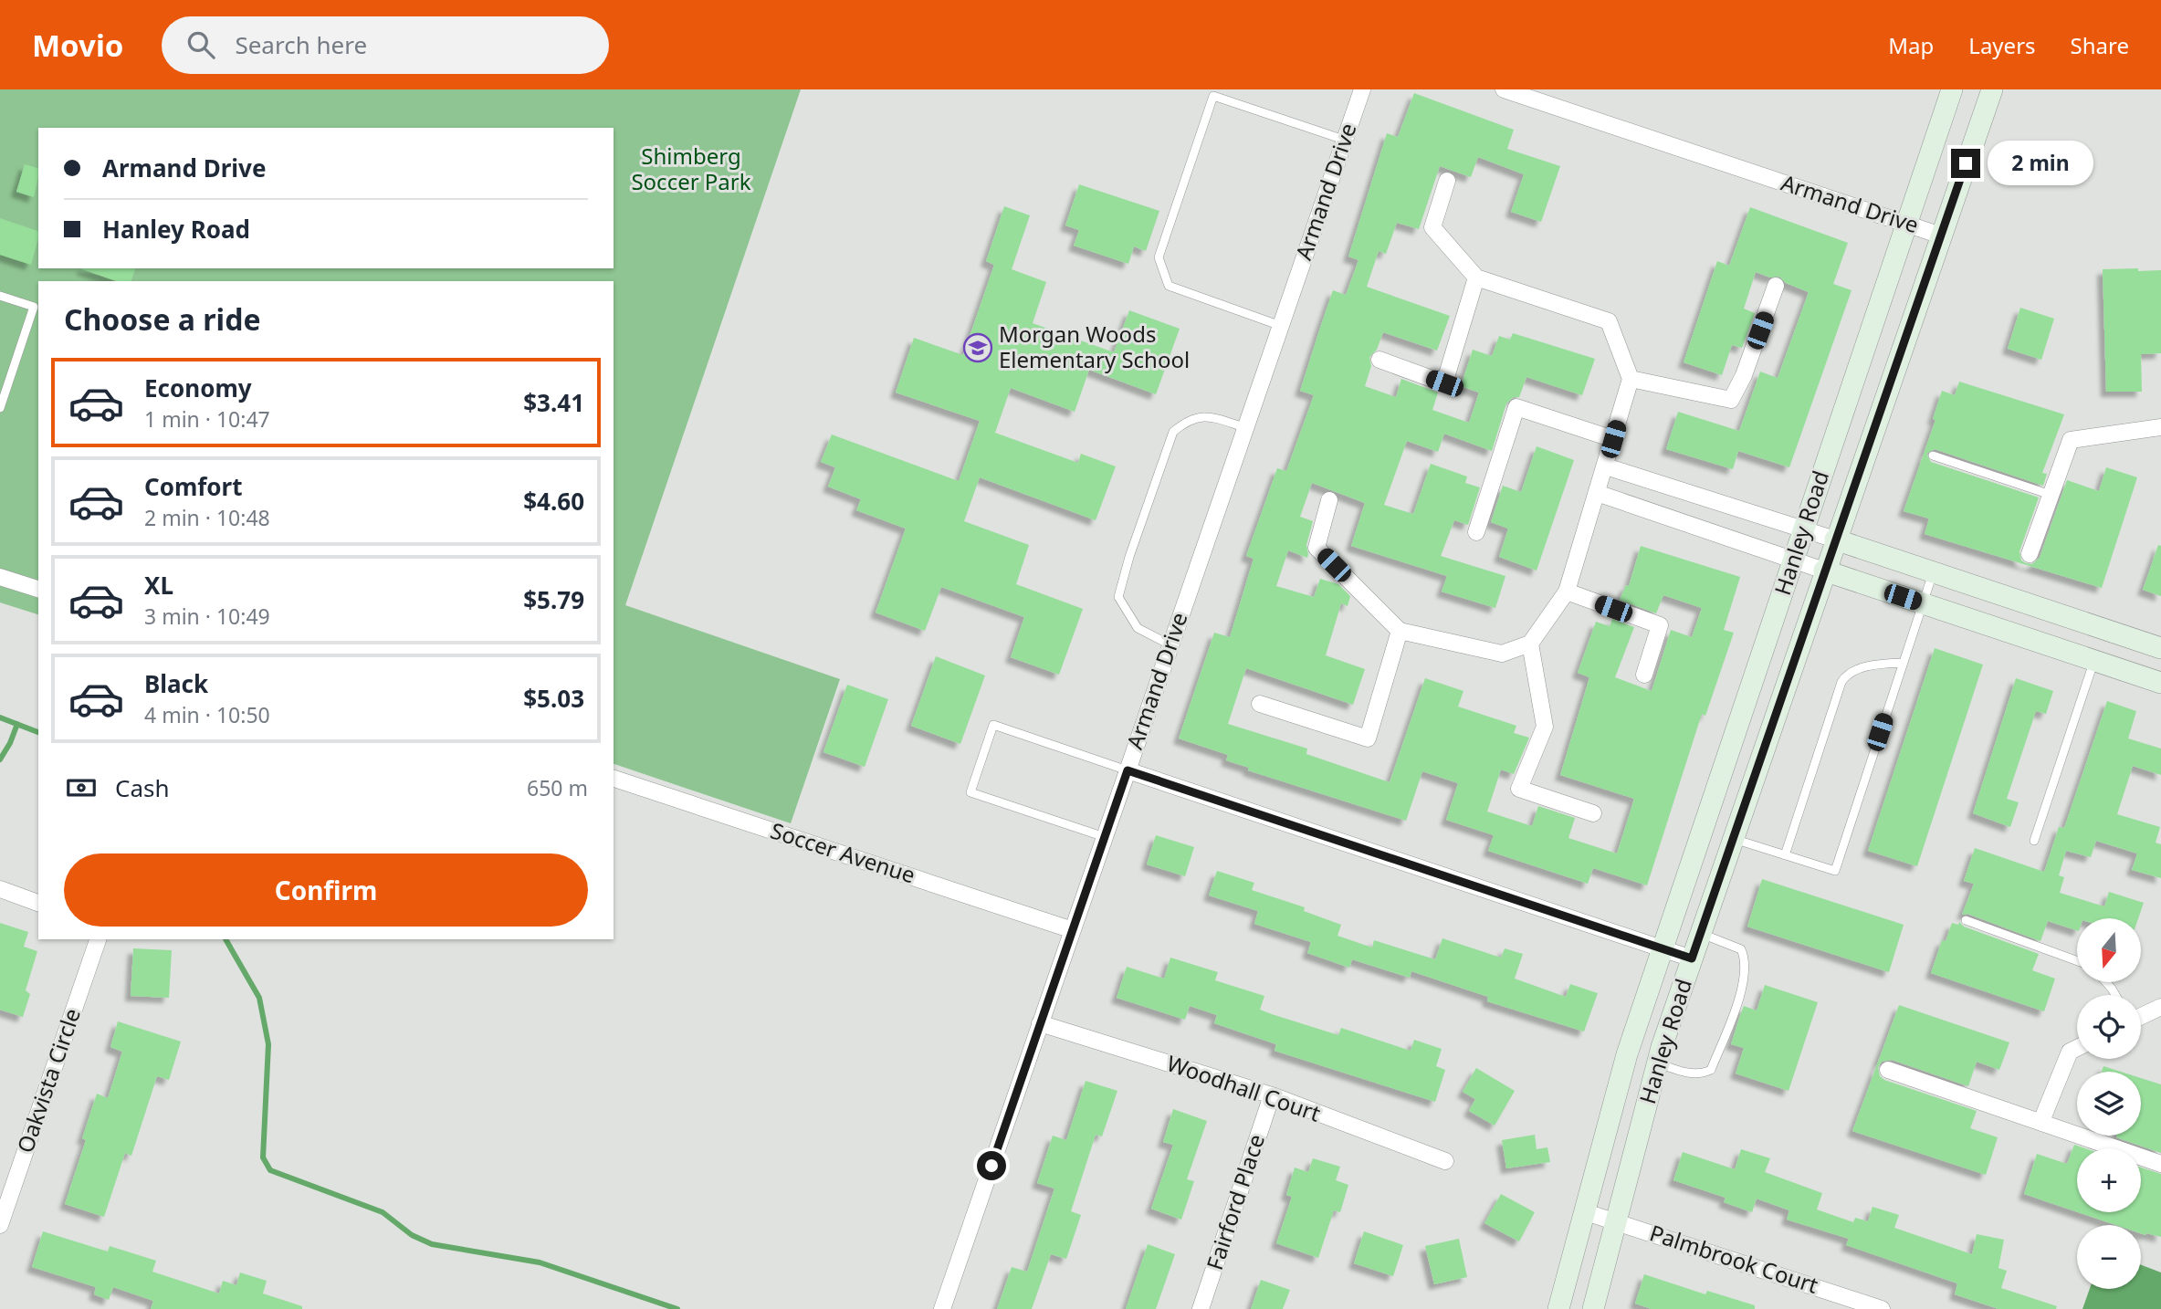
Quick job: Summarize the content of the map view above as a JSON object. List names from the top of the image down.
{
  "streets": {
    "main road": ["Hanley Road"],
    "street": [
      "Armand Drive",
      "Soccer Avenue",
      "Oakvista Circle",
      "Woodhall Court",
      "Fairford Place",
      "Palmbrook Court"
    ]
  },
  "crossings": [
    ["Armand Drive", "Hanley Road"],
    ["Armand Drive", "Soccer Avenue"],
    ["Armand Drive", "Woodhall Court"],
    ["Hanley Road", "Palmbrook Court"],
    ["Woodhall Court", "Fairford Place"]
  ],
  "parks": ["Shimberg Soccer Park"],
  "places": {
    "school or university": ["Morgan Woods Elementary School"]
  },
  "north": "bottom",
  "page": {
    "header": "Movio",
    "search": "Search here",
    "nav": ["Map", "Layers", "Share"],
    "banner": ["Armand Drive", "Hanley Road"],
    "bubble": "2 min",
    "heading": "Choose a ride",
    "list": [
      {
        "name": "Economy",
        "note": "1 min · 10:47",
        "value": "$3.41"
      },
      {
        "name": "Comfort",
        "note": "2 min · 10:48",
        "value": "$4.60"
      },
      {
        "name": "XL",
        "note": "3 min · 10:49",
        "value": "$5.79"
      },
      {
        "name": "Black",
        "note": "4 min · 10:50",
        "value": "$5.03"
      }
    ],
    "pay": ["Cash", "650 m"],
    "buttons": "Confirm",
    "map_buttons": ["+", "−"]
  }
}
